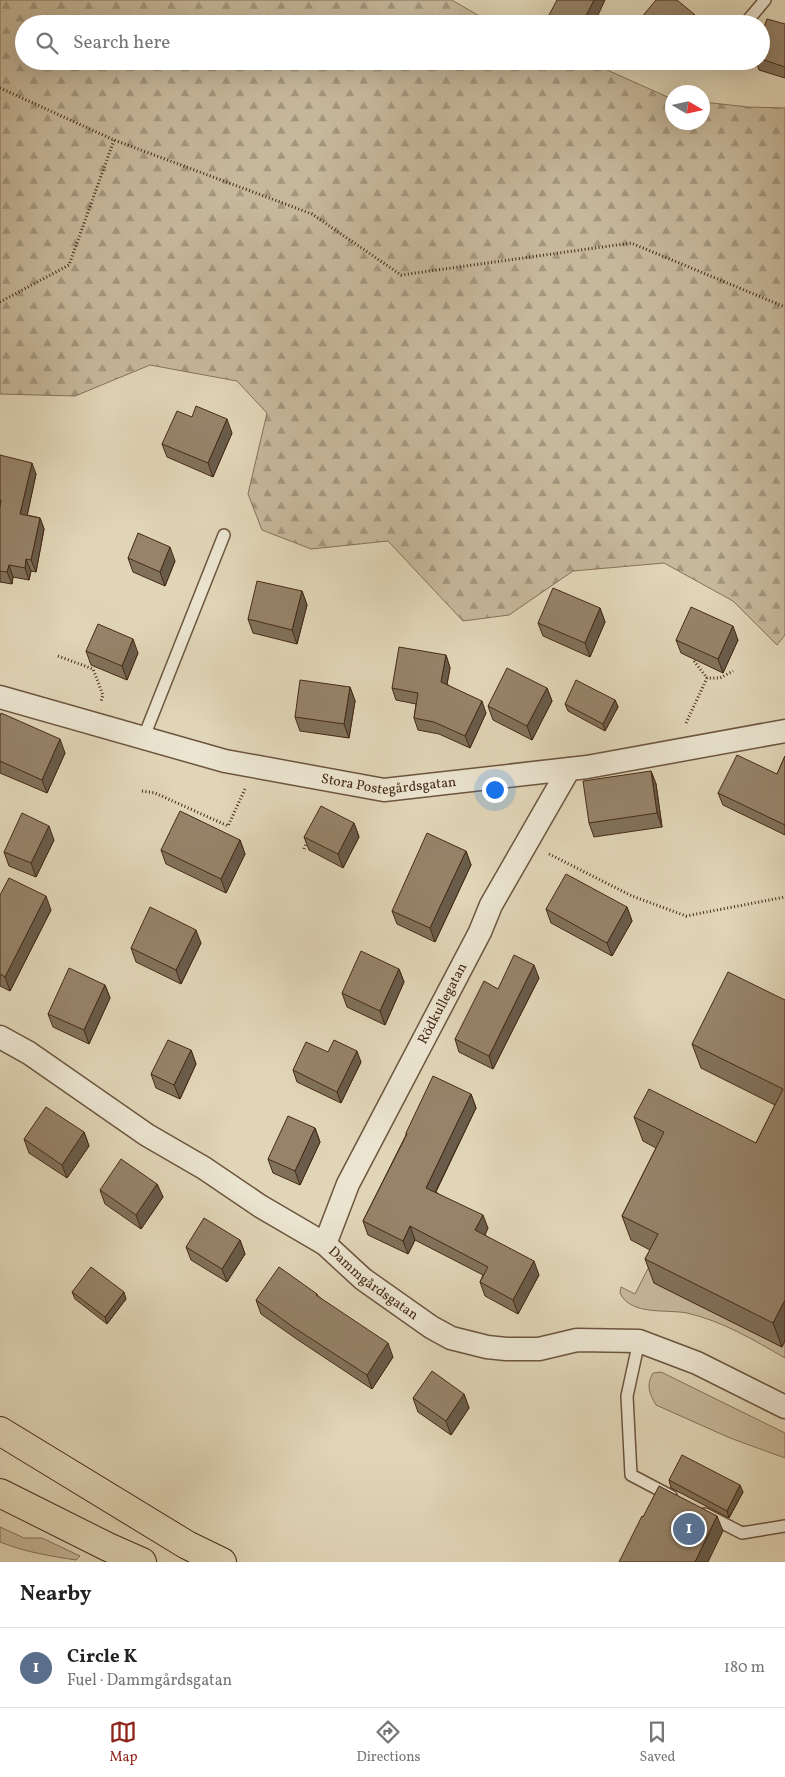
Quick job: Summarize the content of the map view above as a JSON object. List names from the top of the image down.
{
  "streets": {
    "street": ["Stora Postegårdsgatan", "Rödkullegatan", "Dammgårdsgatan"]
  },
  "crossings": [
    ["Stora Postegårdsgatan", "Rödkullegatan"],
    ["Rödkullegatan", "Dammgårdsgatan"]
  ],
  "north": "right",
  "page": {
    "search": "Search here",
    "pins": "1",
    "heading": "Nearby",
    "list": [
      {
        "mark": "1",
        "name": "Circle K",
        "note": "Fuel · Dammgårdsgatan",
        "value": "180 m"
      }
    ],
    "nav": ["Map", "Directions", "Saved"]
  }
}
